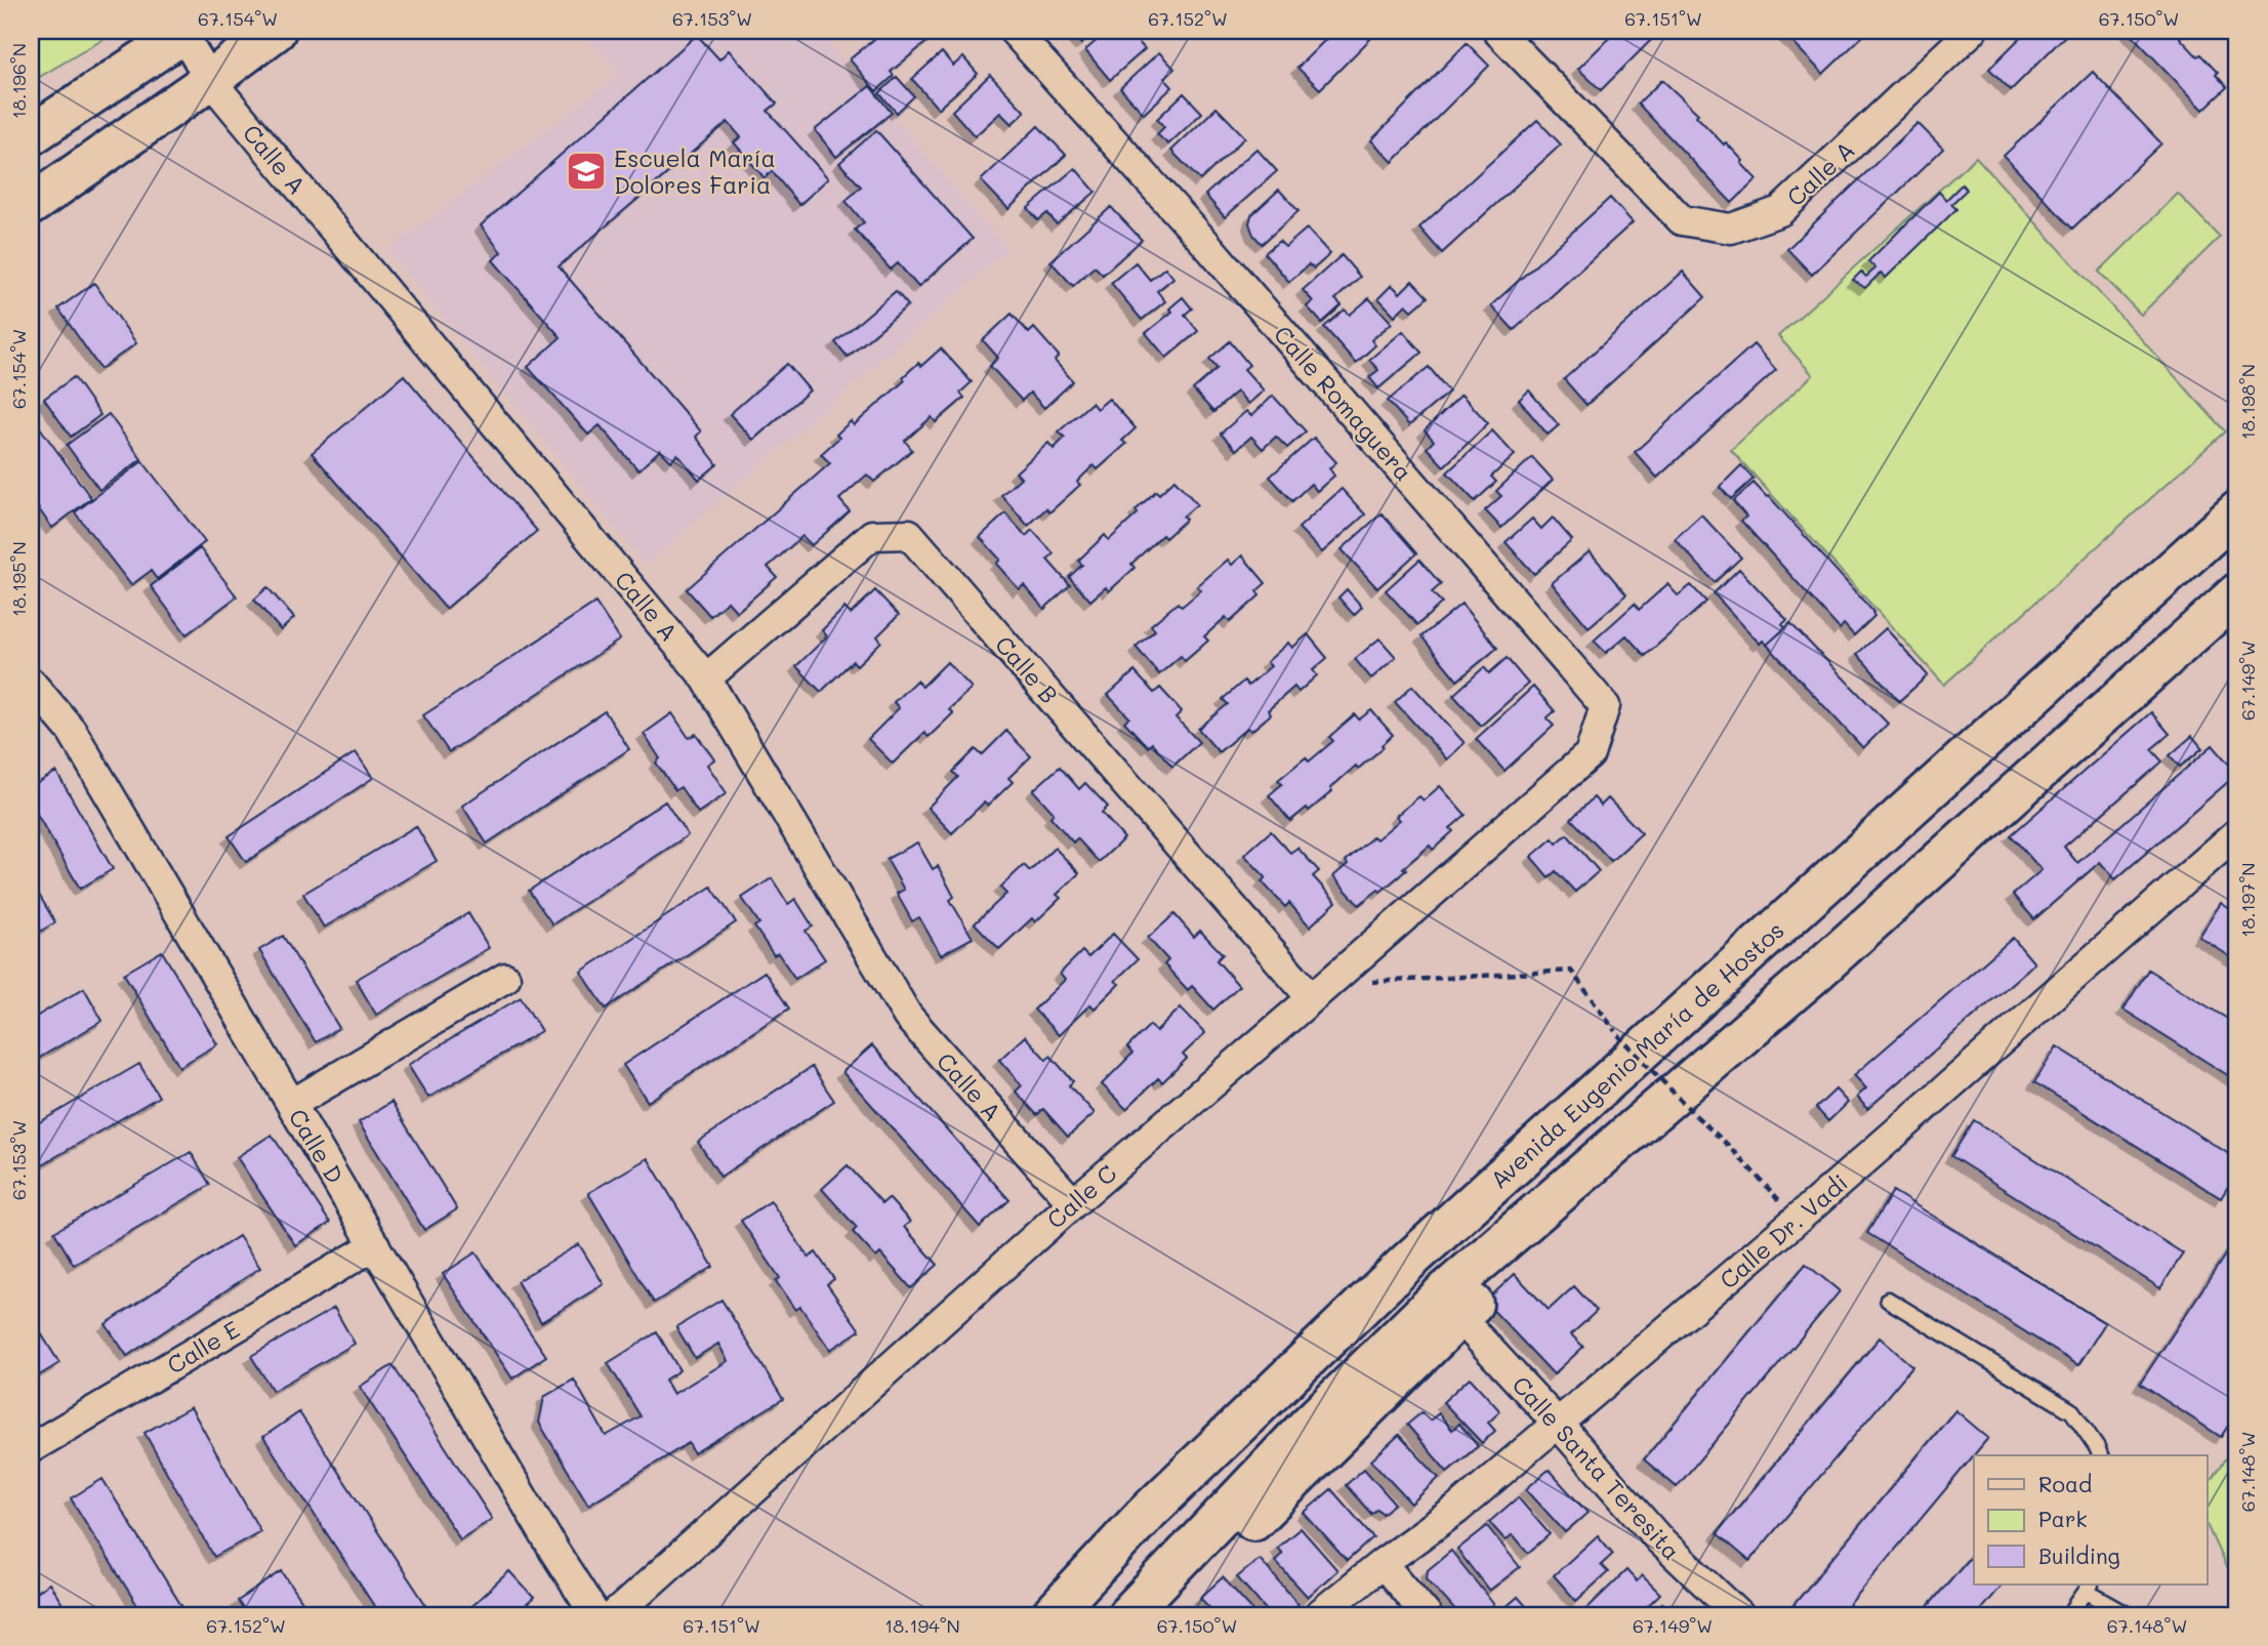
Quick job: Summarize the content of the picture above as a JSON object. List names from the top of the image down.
{
  "streets": {
    "main road": ["Avenida Eugenio María de Hostos"],
    "street": [
      "Calle A",
      "Calle Romaguera",
      "Calle B",
      "Calle D",
      "Calle C",
      "Calle Dr. Vadi",
      "Calle E",
      "Calle Santa Teresita"
    ]
  },
  "crossings": [
    ["Calle A", "Calle B"],
    ["Calle A", "Calle C"],
    ["Calle Romaguera", "Calle C"],
    ["Calle B", "Calle C"],
    ["Calle D", "Calle E"],
    ["Calle Dr. Vadi", "Calle Santa Teresita"]
  ],
  "places": {
    "school or university": ["Escuela María Dolores Faria"]
  },
  "legend": ["Road", "Park", "Building"],
  "coordinates": [
    "67.154°W",
    "67.153°W",
    "67.152°W",
    "67.151°W",
    "67.150°W",
    "18.196°N",
    "18.198°N",
    "18.195°N",
    "67.149°W",
    "18.197°N",
    "67.148°W",
    "18.194°N"
  ]
}
